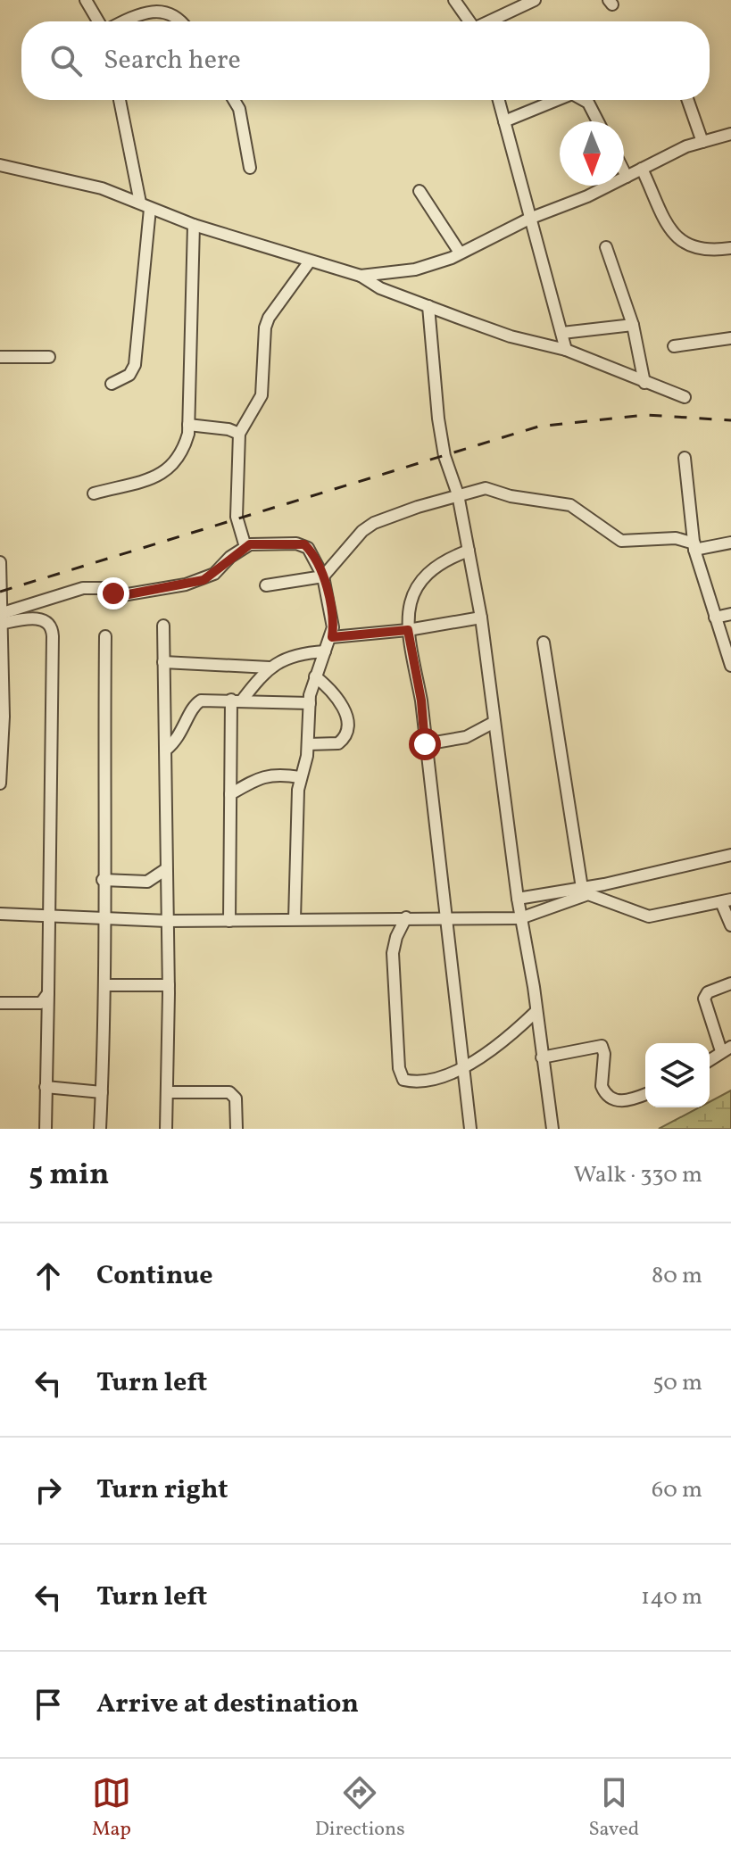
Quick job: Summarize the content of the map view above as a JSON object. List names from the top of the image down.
{
  "north": "bottom",
  "page": {
    "search": "Search here",
    "heading": ["5 min", "Walk · 330 m"],
    "list": [
      ["Continue", "80 m"],
      ["Turn left", "50 m"],
      ["Turn right", "60 m"],
      ["Turn left", "140 m"],
      "Arrive at destination"
    ],
    "nav": ["Map", "Directions", "Saved"]
  }
}
